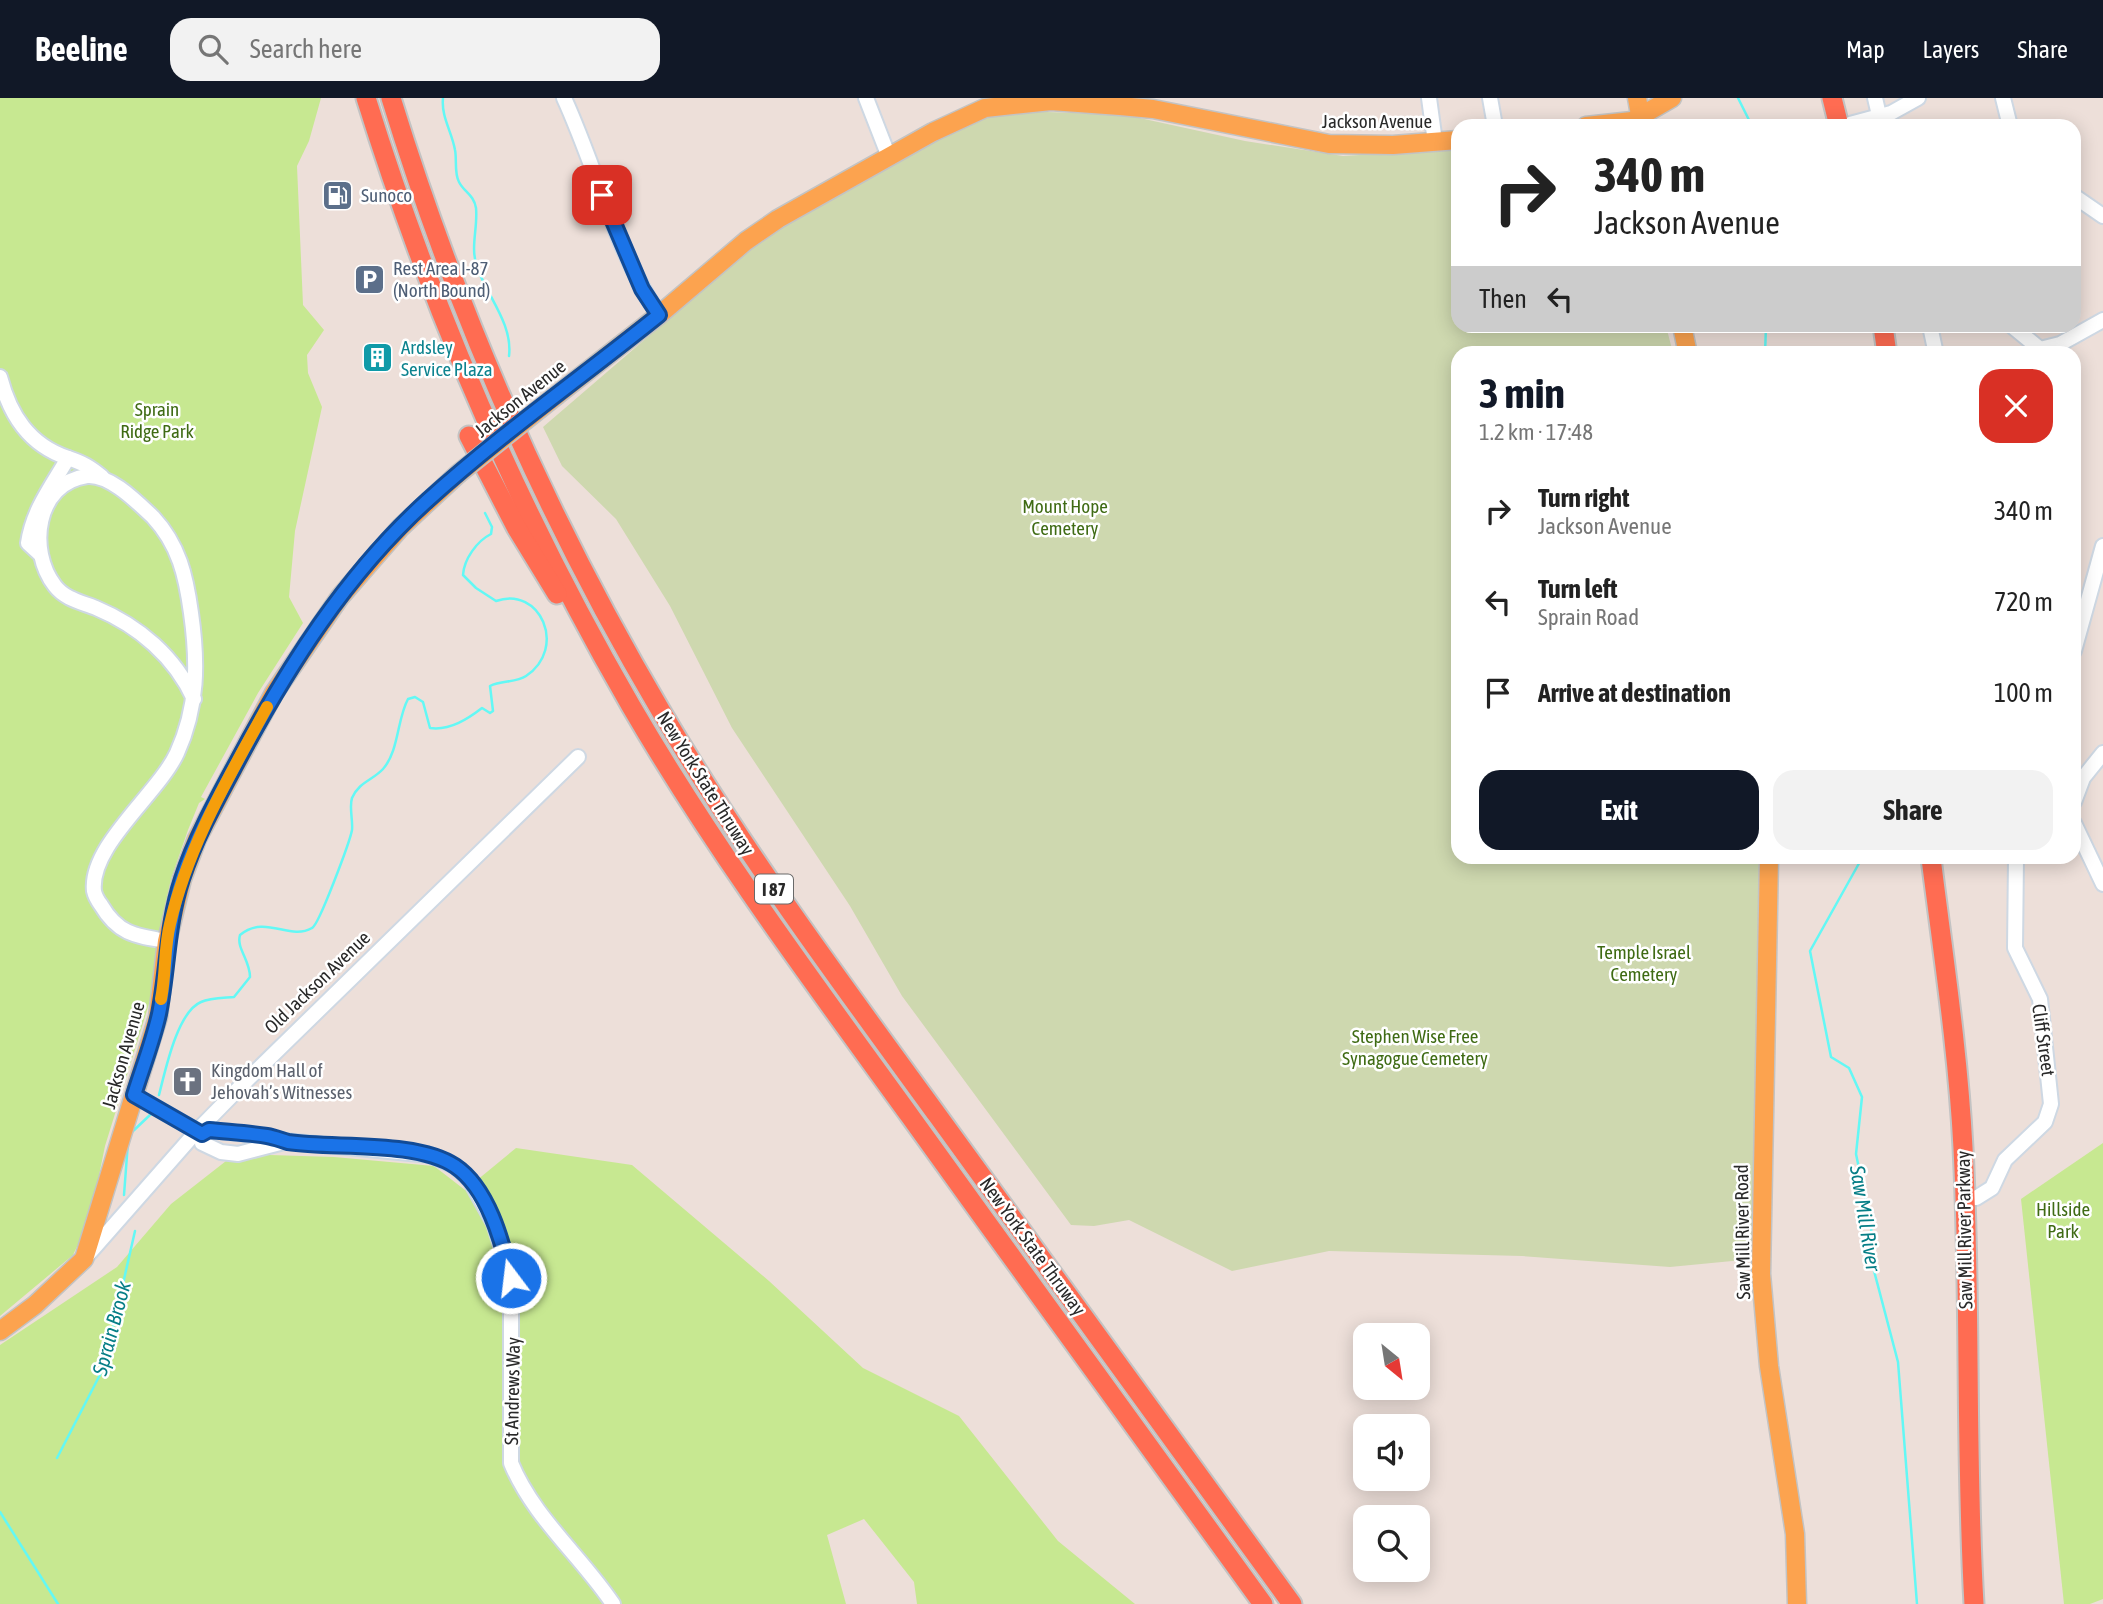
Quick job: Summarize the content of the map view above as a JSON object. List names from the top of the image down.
{
  "streets": {
    "highway": ["New York State Thruway", "I 87", "Saw Mill River Parkway"],
    "main road": ["Jackson Avenue", "Old Jackson Avenue", "Saw Mill River Road"],
    "street": ["Cliff Street", "St Andrews Way"]
  },
  "crossings": [
    ["Jackson Avenue", "Old Jackson Avenue"],
    ["Cliff Street", "Saw Mill River Parkway"]
  ],
  "water": ["Saw Mill River", "Sprain Brook"],
  "parks": [
    "Sprain Ridge Park",
    "Mount Hope Cemetery",
    "Temple Israel Cemetery",
    "Stephen Wise Free Synagogue Cemetery",
    "Hillside Park"
  ],
  "places": {
    "fuel station": ["Sunoco"],
    "parking": ["Rest Area I-87 (North Bound)"],
    "building": ["Ardsley Service Plaza"],
    "church": ["Kingdom Hall of Jehovah’s Witnesses"]
  },
  "north": "bottom right",
  "page": {
    "header": "Beeline",
    "search": "Search here",
    "nav": ["Map", "Layers", "Share"],
    "turn": ["340 m", "Jackson Avenue"],
    "then": "Then",
    "heading": ["3 min", "1.2 km · 17:48"],
    "list": [
      {
        "name": "Turn right",
        "note": "Jackson Avenue",
        "value": "340 m"
      },
      {
        "name": "Turn left",
        "note": "Sprain Road",
        "value": "720 m"
      },
      {
        "name": "Arrive at destination",
        "value": "100 m"
      }
    ],
    "buttons": ["Exit", "Share"]
  }
}
